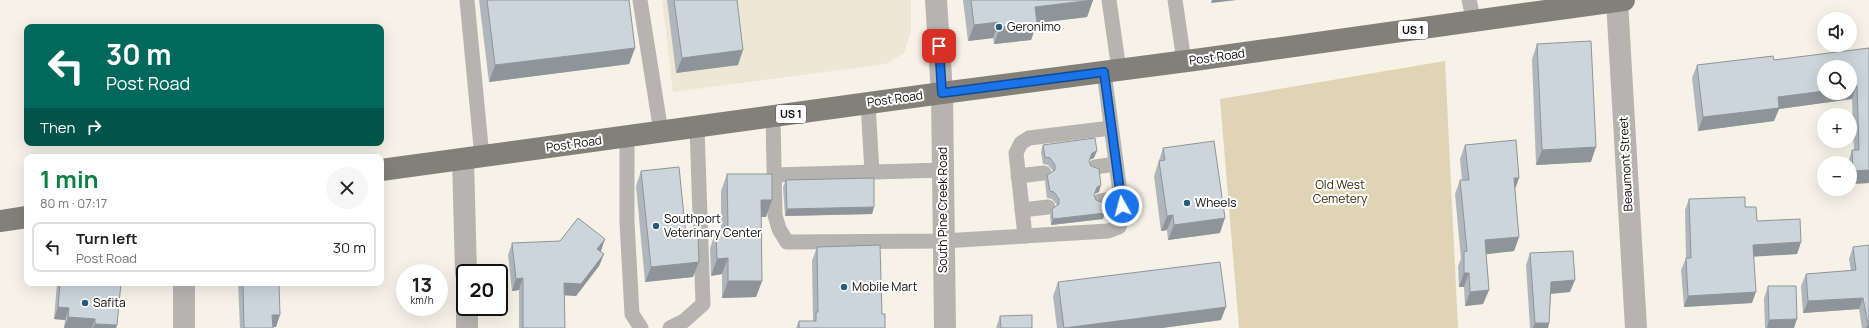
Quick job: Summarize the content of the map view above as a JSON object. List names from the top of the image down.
{
  "streets": {
    "main road": ["US 1", "Post Road"],
    "street": ["Beaumont Street", "South Pine Creek Road"]
  },
  "crossings": [
    ["Post Road", "Beaumont Street"],
    ["Post Road", "South Pine Creek Road"]
  ],
  "parks": ["Old West Cemetery"],
  "places": [
    "Geronimo",
    "Wheels",
    "Southport Veterinary Center",
    "Mobile Mart",
    "Safita"
  ],
  "page": {
    "map_buttons": ["+", "−"],
    "turn": ["30 m", "Post Road"],
    "then": "Then",
    "heading": ["1 min", "80 m · 07:17"],
    "list": [
      {
        "name": "Turn left",
        "note": "Post Road",
        "value": "30 m"
      }
    ],
    "speed": "13 km/h",
    "limit": "20"
  }
}
